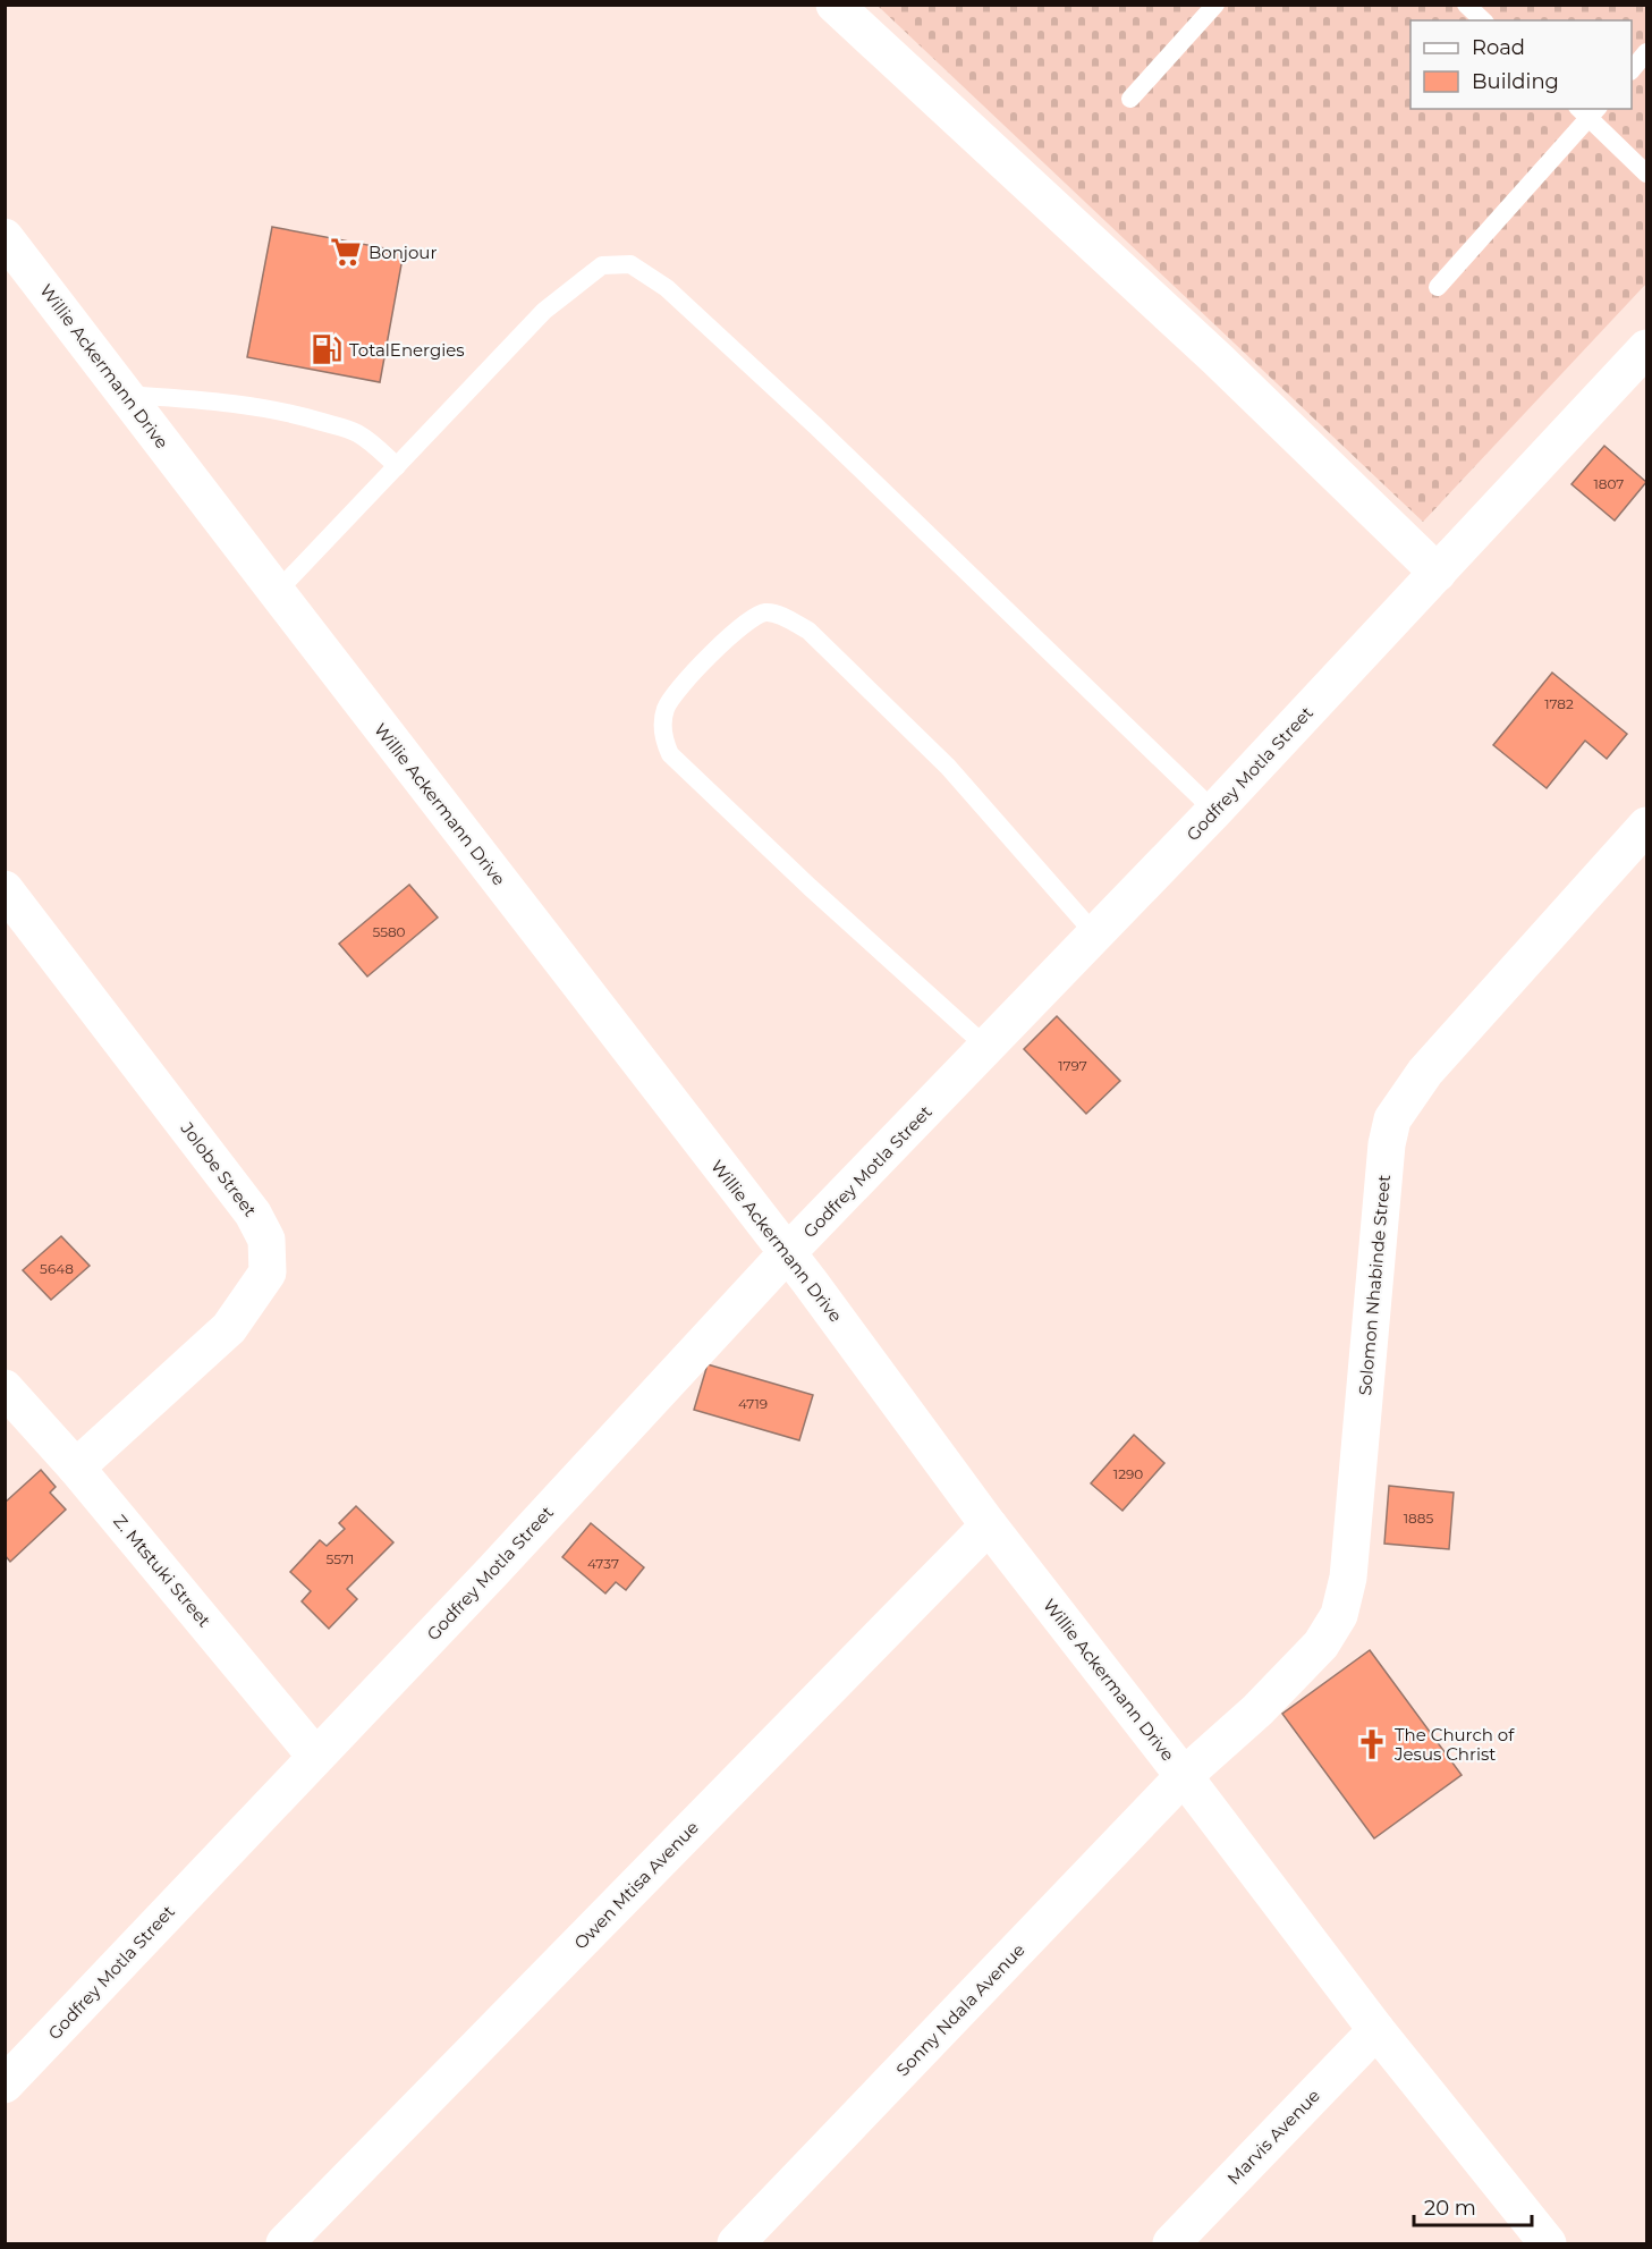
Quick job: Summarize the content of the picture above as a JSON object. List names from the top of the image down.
{
  "streets": {
    "street": [
      "Willie Ackermann Drive",
      "Godfrey Motla Street",
      "Jolobe Street",
      "Solomon Nhabinde Street",
      "Z. Mtstuki Street",
      "Owen Mtisa Avenue",
      "Sonny Ndala Avenue",
      "Marvis Avenue"
    ]
  },
  "crossings": [
    ["Willie Ackermann Drive", "Godfrey Motla Street"],
    ["Willie Ackermann Drive", "Solomon Nhabinde Street"],
    ["Willie Ackermann Drive", "Owen Mtisa Avenue"],
    ["Willie Ackermann Drive", "Sonny Ndala Avenue"],
    ["Willie Ackermann Drive", "Marvis Avenue"],
    ["Godfrey Motla Street", "Z. Mtstuki Street"],
    ["Jolobe Street", "Z. Mtstuki Street"],
    ["Solomon Nhabinde Street", "Sonny Ndala Avenue"]
  ],
  "places": {
    "supermarket": ["Bonjour"],
    "fuel station": ["TotalEnergies"],
    "church": ["The Church of Jesus Christ"]
  },
  "house_numbers": [
    "1807",
    "1782",
    "5580",
    "1797",
    "5648",
    "4719",
    "1290",
    "1885",
    "5571",
    "4737"
  ],
  "legend": ["Road", "Building"],
  "scale_bar": "20 m"
}
